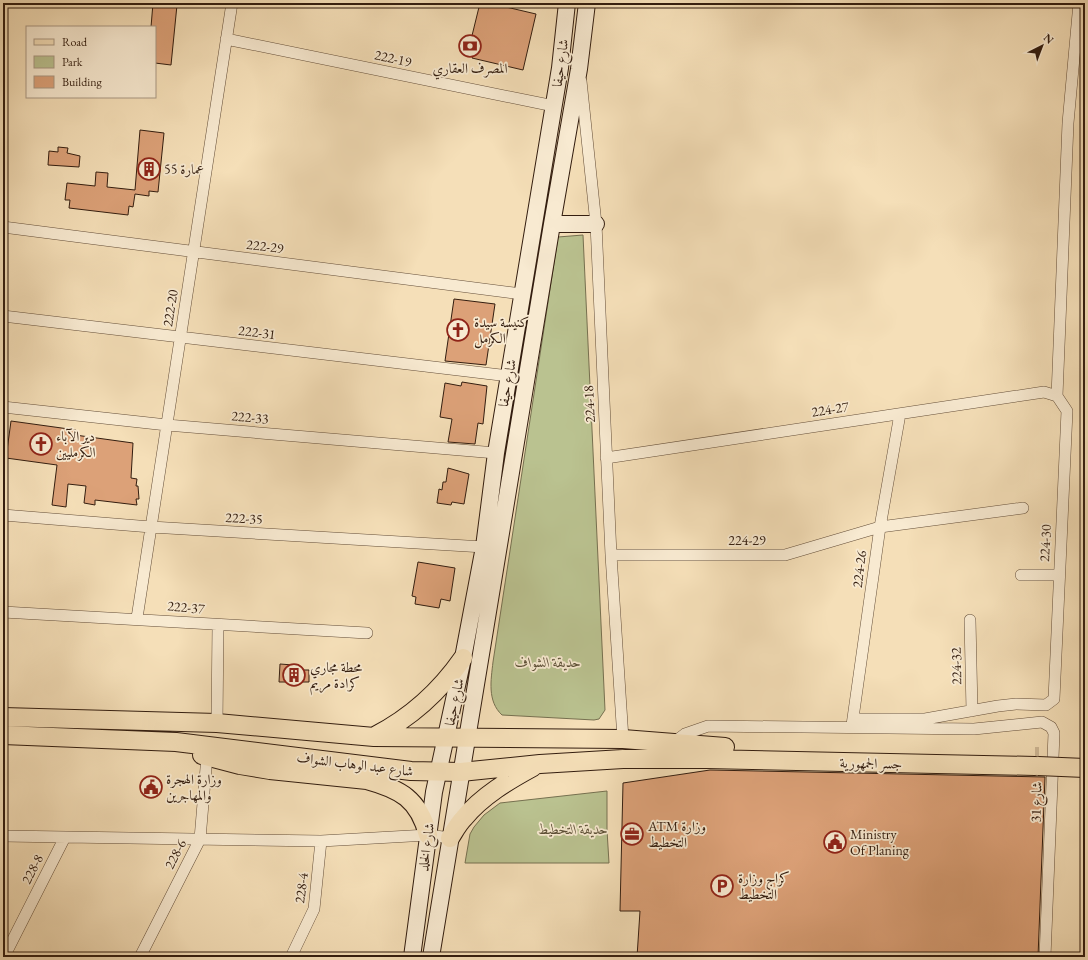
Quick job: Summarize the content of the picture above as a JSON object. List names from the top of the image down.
{
  "streets": {
    "main road": [
      "شارع حيفا",
      "جسر الجمهورية",
      "شارع عبد الوهاب الشواف",
      "شارع الخلد"
    ],
    "street": [
      "222-19",
      "222-29",
      "222-20",
      "222-31",
      "224-18",
      "224-27",
      "222-33",
      "222-35",
      "224-29",
      "224-30",
      "224-26",
      "222-37",
      "224-32",
      "شارع 31",
      "228-6",
      "228-8",
      "228-4"
    ]
  },
  "crossings": [
    ["222-19", "شارع حيفا"],
    ["222-19", "222-20"],
    ["شارع حيفا", "222-29"],
    ["شارع حيفا", "222-31"],
    ["شارع حيفا", "224-18"],
    ["شارع حيفا", "222-33"],
    ["شارع حيفا", "222-35"],
    ["شارع حيفا", "شارع عبد الوهاب الشواف"],
    ["شارع حيفا", "شارع الخلد"],
    ["222-29", "222-20"],
    ["222-20", "222-31"],
    ["222-20", "222-33"],
    ["222-20", "222-35"],
    ["222-20", "222-37"],
    ["224-18", "224-27"],
    ["224-18", "224-29"],
    ["224-18", "شارع عبد الوهاب الشواف"],
    ["224-27", "224-30"],
    ["224-27", "224-26"],
    ["224-29", "224-26"],
    ["224-30", "224-32"],
    ["224-26", "شارع 31"],
    ["جسر الجمهورية", "شارع عبد الوهاب الشواف"],
    ["شارع عبد الوهاب الشواف", "شارع الخلد"]
  ],
  "parks": ["حديقة الشواف", "حديقة التخطيط"],
  "places": {
    "bank": ["المصرف العقاري"],
    "building": ["عمارة 55", "محطة مجاري كرادة مريم"],
    "church": ["كنيسة سيدة الكرمل", "دير الآباء الكرمليين"],
    "public building": ["وزارة الهجرة والمهاجرين", "Ministry Of Planing"],
    "office": ["ATM وزارة التخطيط"],
    "parking": ["كراج وزارة التخطيط"]
  },
  "legend": ["Road", "Park", "Building"],
  "north": "top right"
}
